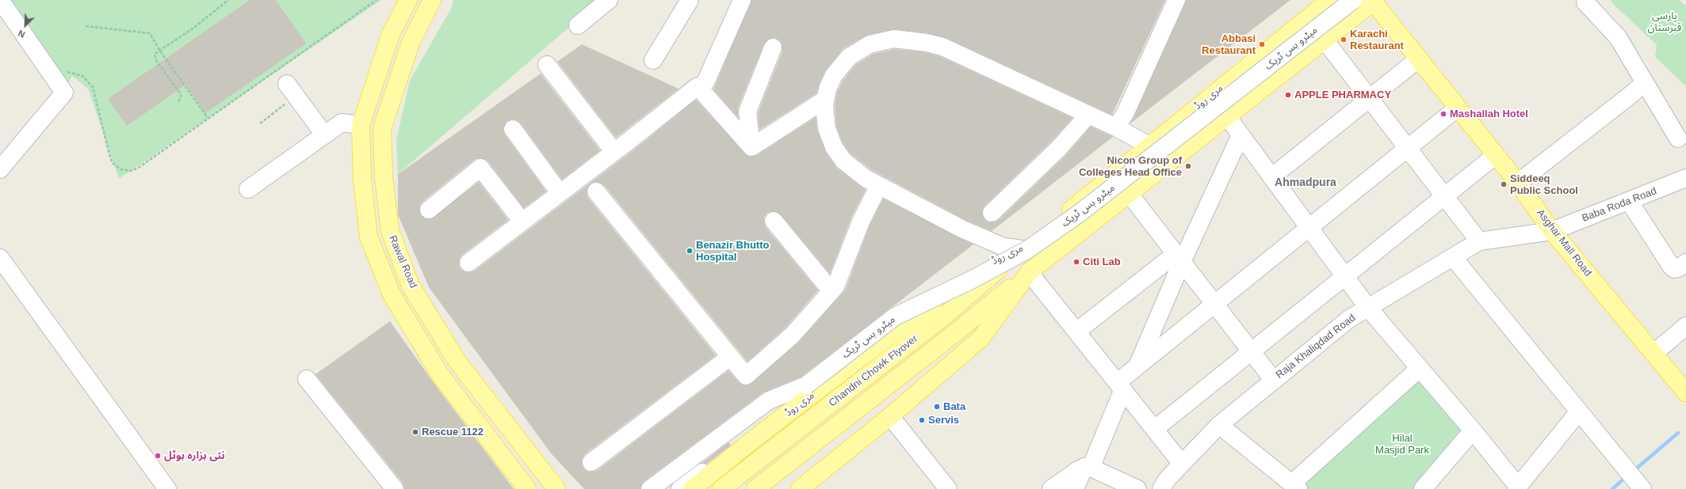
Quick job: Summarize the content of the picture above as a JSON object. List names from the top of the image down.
{
  "streets": {
    "main road": [
      "مری روڈ",
      "Asghar Mall Road",
      "Rawal Road",
      "Chandni Chowk Flyover"
    ],
    "street": ["میٹرو بس ٹریک", "Baba Roda Road", "Raja Khaliqdad Road"]
  },
  "crossings": [
    ["مری روڈ", "Chandni Chowk Flyover"],
    ["Baba Roda Road", "Asghar Mall Road"],
    ["Baba Roda Road", "Raja Khaliqdad Road"],
    ["Asghar Mall Road", "Raja Khaliqdad Road"]
  ],
  "districts": ["Ahmadpura"],
  "parks": ["پارسی قبرستان", "Hilal Masjid Park"],
  "places": [
    "Karachi Restaurant",
    "Abbasi Restaurant",
    "APPLE PHARMACY",
    "Mashallah Hotel",
    "Nicon Group of Colleges Head Office",
    "Siddeeq Public School",
    "Benazir Bhutto Hospital",
    "Citi Lab",
    "Bata",
    "Servis",
    "Rescue 1122",
    "نئی ہزارہ ہوٹل"
  ],
  "north": "bottom left"
}
